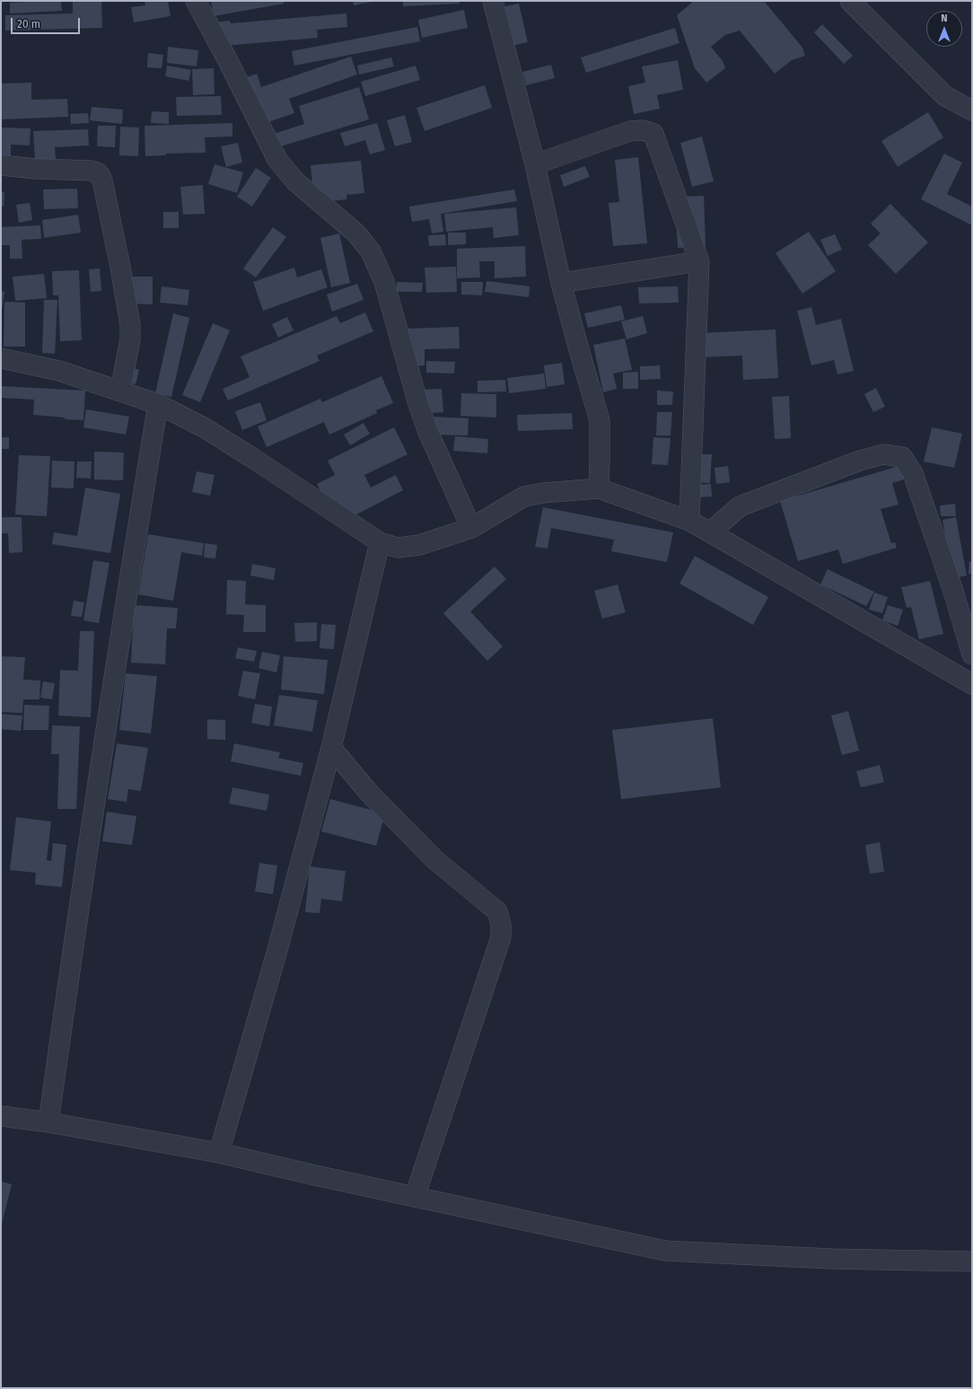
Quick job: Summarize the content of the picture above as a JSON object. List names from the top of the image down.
{
  "scale_bar": "20 m",
  "north": "top"
}
